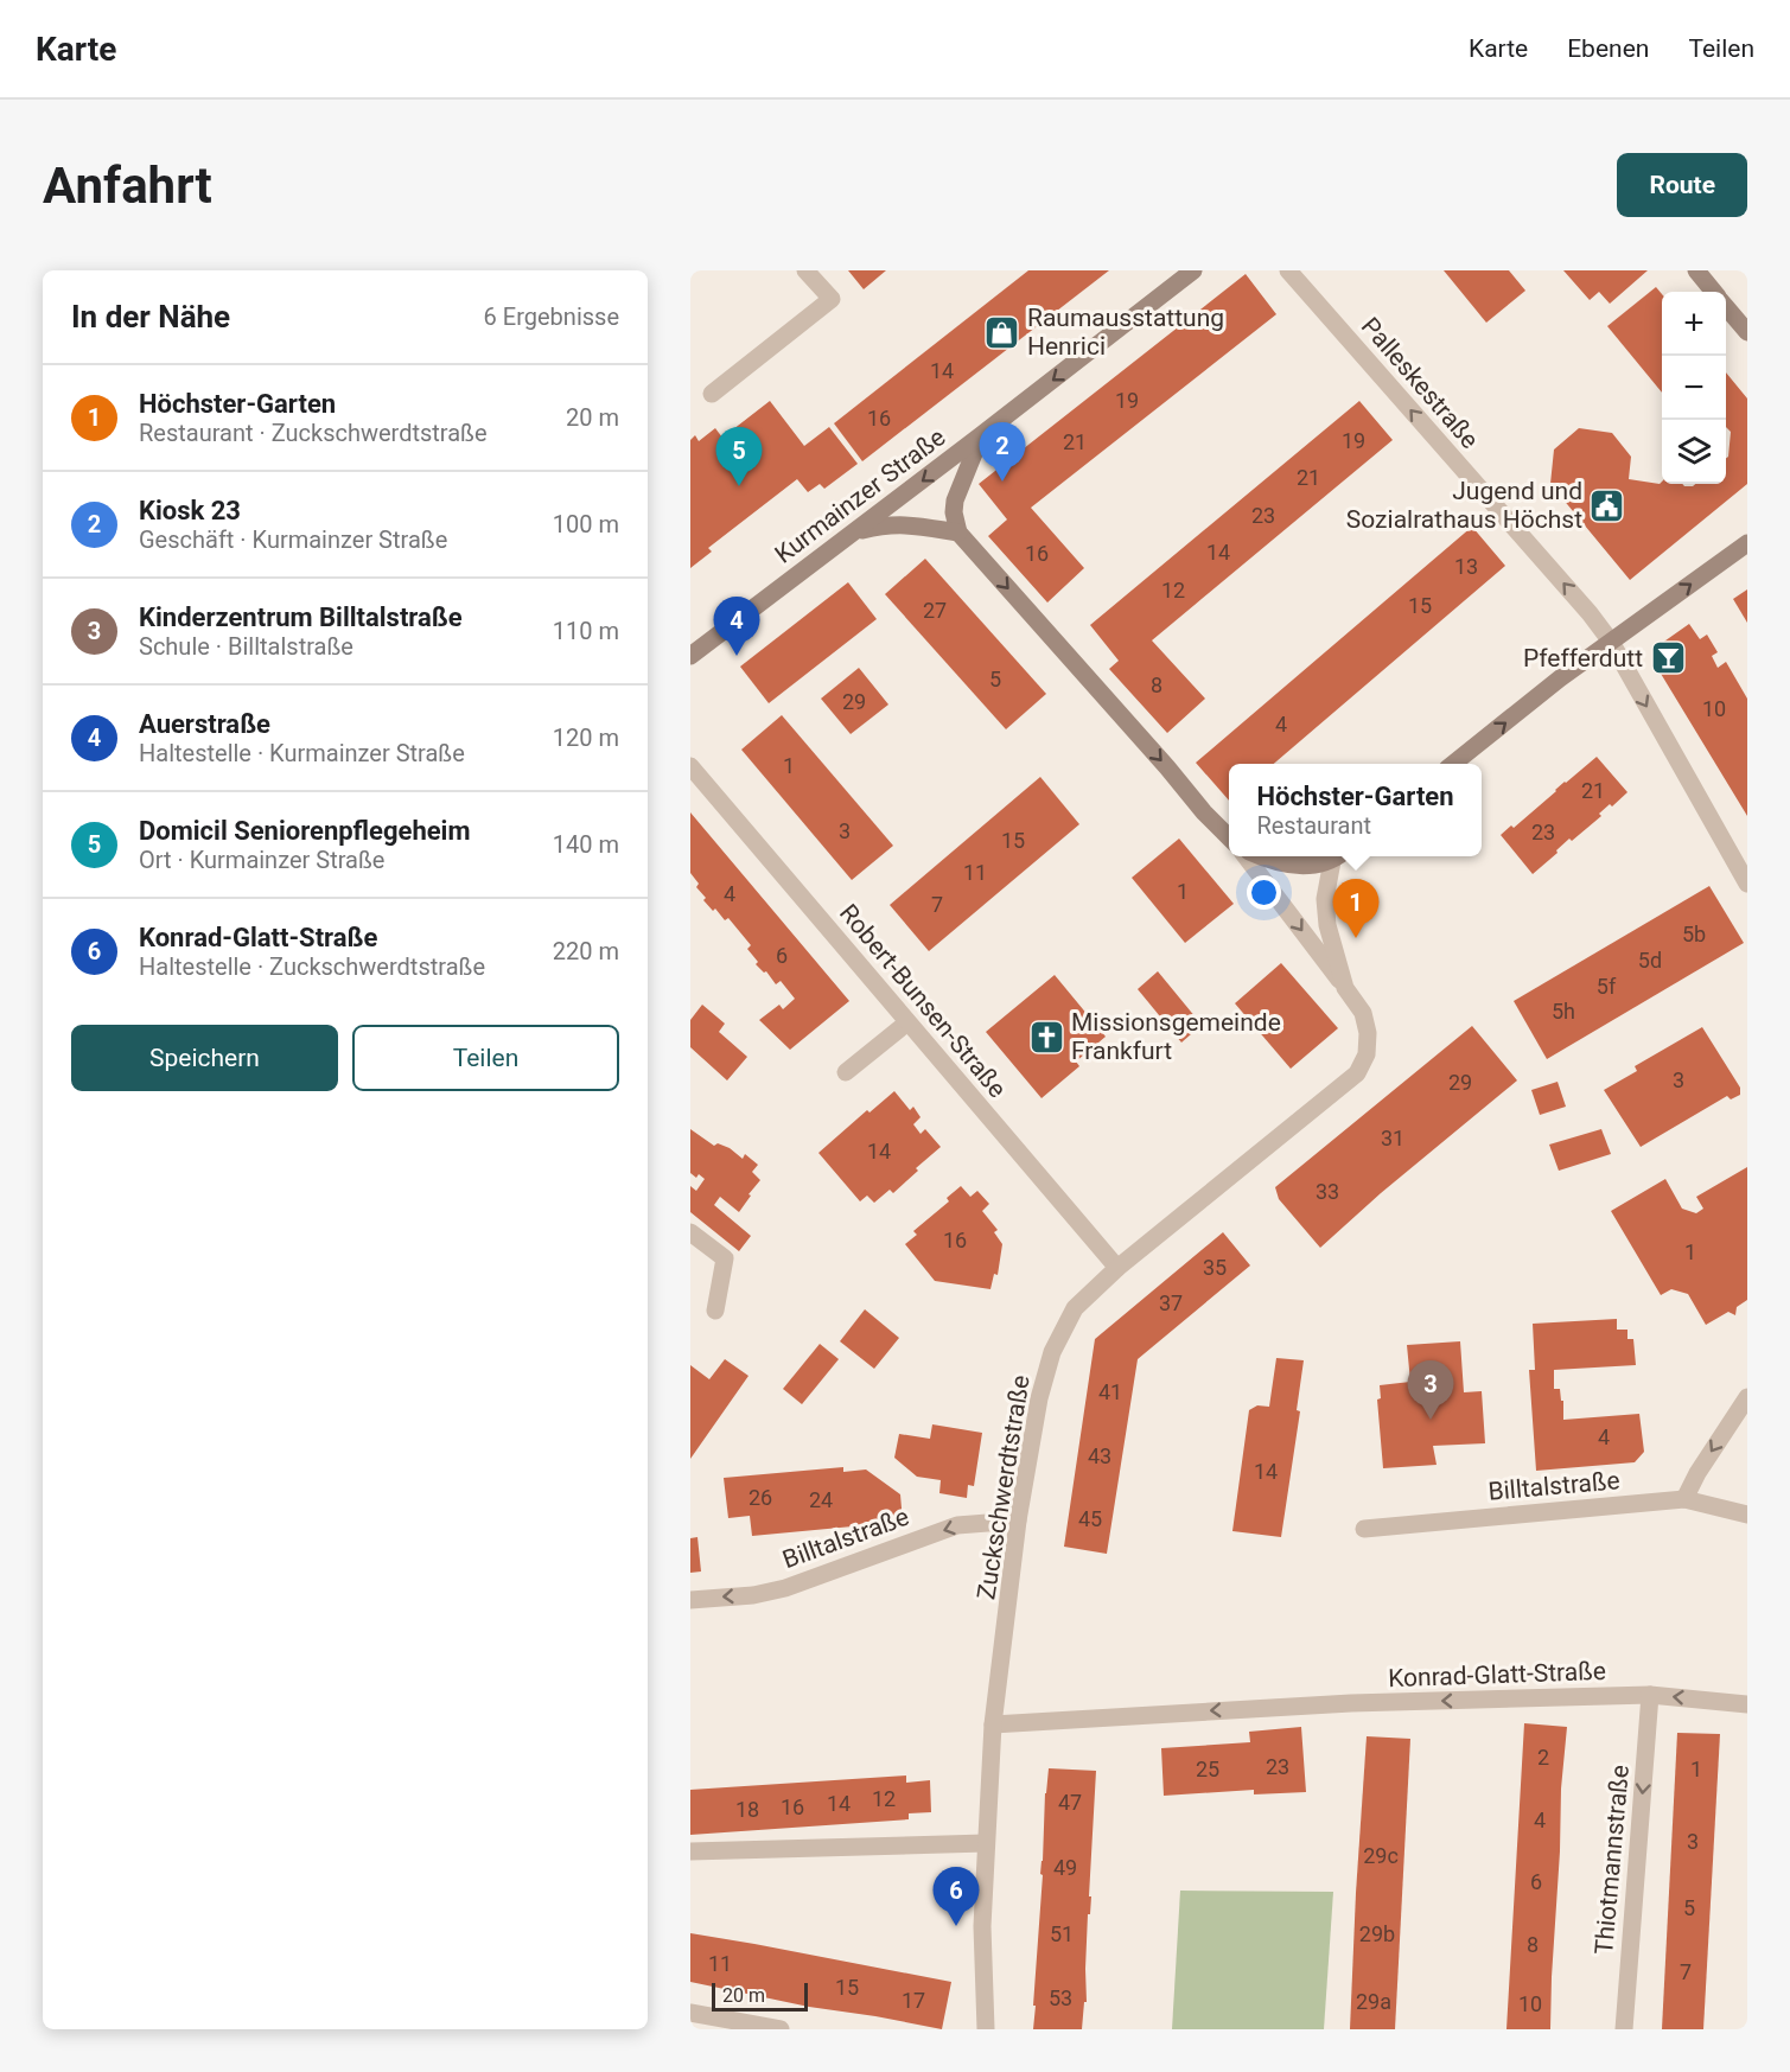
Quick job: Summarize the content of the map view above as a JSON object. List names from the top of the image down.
{
  "streets": {
    "main road": ["Kurmainzer Straße"],
    "street": [
      "Palleskestraße",
      "Robert-Bunsen-Straße",
      "Billtalstraße",
      "Zuckschwerdtstraße",
      "Konrad-Glatt-Straße",
      "Thiotmannstraße"
    ]
  },
  "crossings": [
    ["Robert-Bunsen-Straße", "Zuckschwerdtstraße"],
    ["Billtalstraße", "Zuckschwerdtstraße"],
    ["Zuckschwerdtstraße", "Konrad-Glatt-Straße"],
    ["Konrad-Glatt-Straße", "Thiotmannstraße"]
  ],
  "one_way": [
    "Kurmainzer Straße",
    "Billtalstraße",
    "Konrad-Glatt-Straße",
    "Thiotmannstraße"
  ],
  "places": {
    "shop": ["Raumausstattung Henrici"],
    "public building": ["Jugend und Sozialrathaus Höchst"],
    "bar": ["Pfefferdutt"],
    "church": ["Missionsgemeinde Frankfurt"]
  },
  "house_numbers": [
    "14",
    "19",
    "16",
    "19",
    "21",
    "21",
    "23",
    "14",
    "16",
    "13",
    "12",
    "15",
    "27",
    "5",
    "8",
    "29",
    "10",
    "4",
    "1",
    "21",
    "3",
    "23",
    "15",
    "11",
    "1",
    "4",
    "7",
    "5b",
    "6",
    "5d",
    "5f",
    "5h",
    "3",
    "29",
    "31",
    "14",
    "33",
    "16",
    "1",
    "35",
    "37",
    "41",
    "4",
    "43",
    "14",
    "26",
    "24",
    "45",
    "2",
    "23",
    "25",
    "1",
    "12",
    "47",
    "14",
    "16",
    "18",
    "4",
    "3",
    "29c",
    "49",
    "6",
    "5",
    "51",
    "29b",
    "8",
    "11",
    "7",
    "15",
    "53",
    "17",
    "29a",
    "10"
  ],
  "scale_bar": "20 m",
  "page": {
    "header": "Karte",
    "nav": ["Karte", "Ebenen", "Teilen"],
    "buttons": [
      "Route",
      ["Speichern", "Teilen"]
    ],
    "title": "Anfahrt",
    "heading": ["In der Nähe", "6 Ergebnisse"],
    "map_buttons": ["+", "−"],
    "list": [
      {
        "mark": "1",
        "name": "Höchster-Garten",
        "note": "Restaurant · Zuckschwerdtstraße",
        "value": "20 m"
      },
      {
        "mark": "2",
        "name": "Kiosk 23",
        "note": "Geschäft · Kurmainzer Straße",
        "value": "100 m"
      },
      {
        "mark": "3",
        "name": "Kinderzentrum Billtalstraße",
        "note": "Schule · Billtalstraße",
        "value": "110 m"
      },
      {
        "mark": "4",
        "name": "Auerstraße",
        "note": "Haltestelle · Kurmainzer Straße",
        "value": "120 m"
      },
      {
        "mark": "5",
        "name": "Domicil Seniorenpflegeheim",
        "note": "Ort · Kurmainzer Straße",
        "value": "140 m"
      },
      {
        "mark": "6",
        "name": "Konrad-Glatt-Straße",
        "note": "Haltestelle · Zuckschwerdtstraße",
        "value": "220 m"
      }
    ],
    "pins": [
      "2",
      "5",
      "4",
      "1",
      "3",
      "6"
    ],
    "popup": ["Höchster-Garten", "Restaurant"],
    "scale": "20 m"
  }
}
